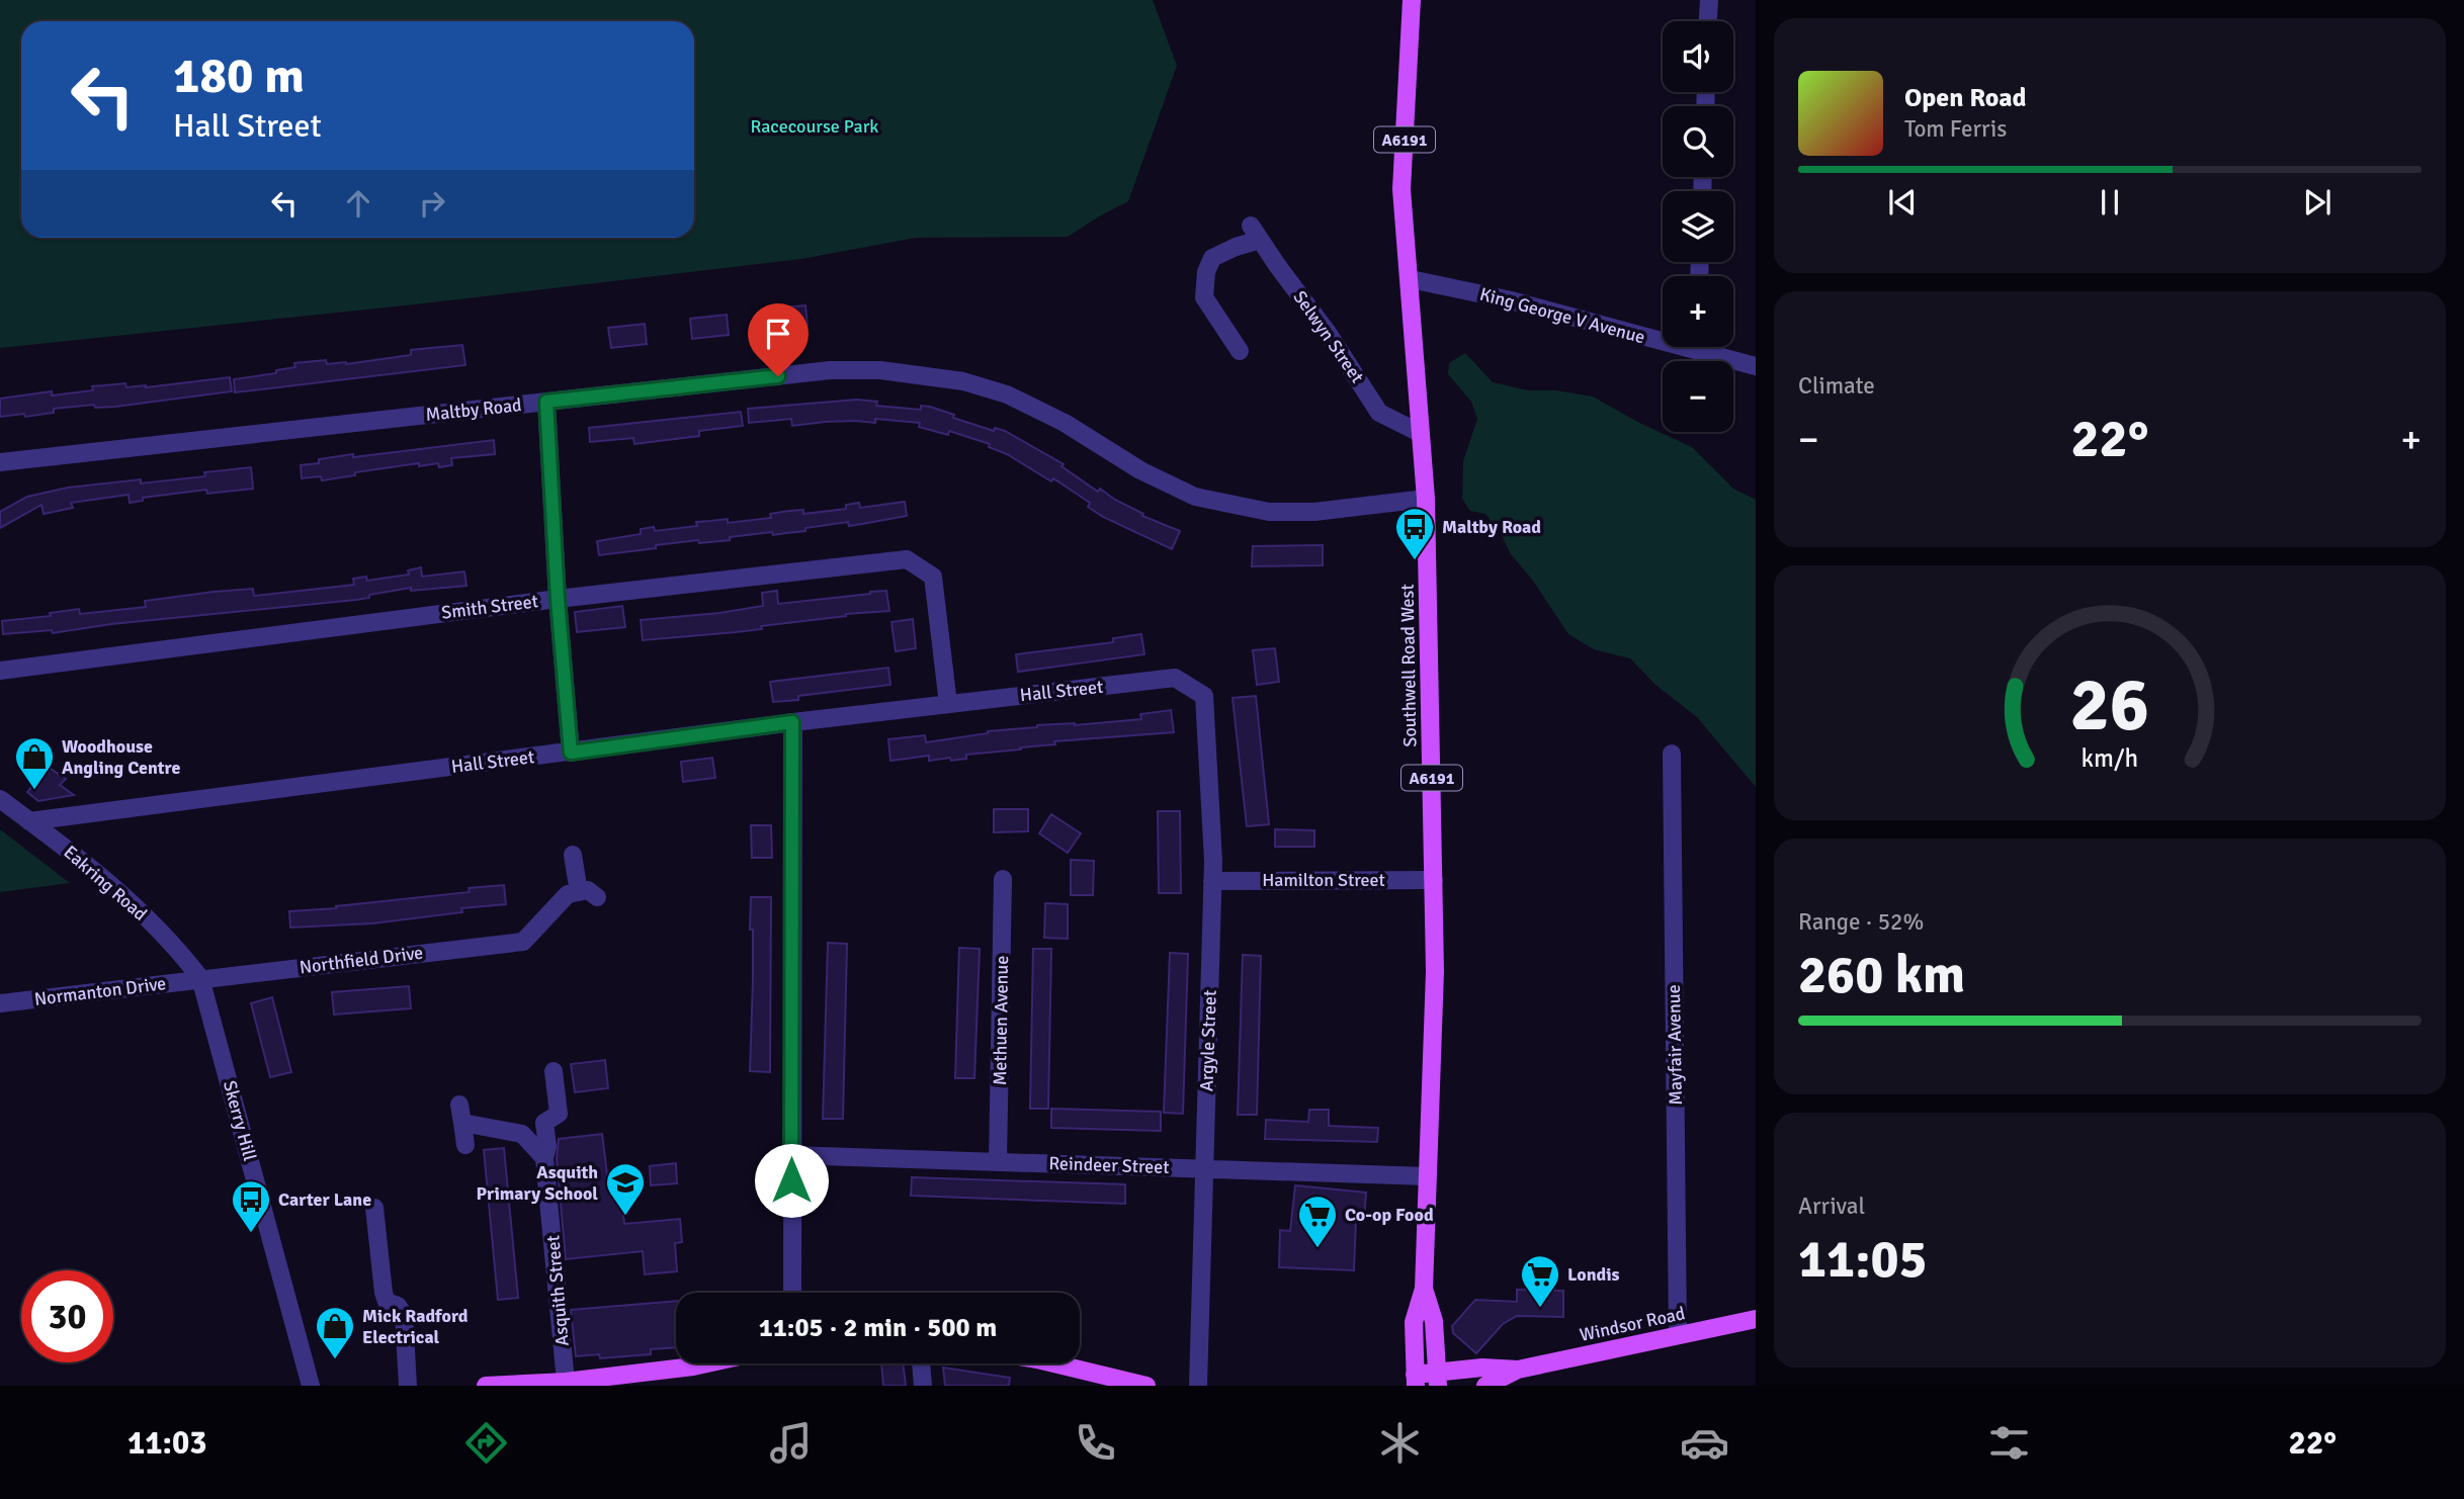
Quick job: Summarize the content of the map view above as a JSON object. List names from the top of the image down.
{
  "streets": {
    "main road": ["A6191", "Southwell Road West", "Windsor Road"],
    "street": [
      "King George V Avenue",
      "Selwyn Street",
      "Maltby Road",
      "Smith Street",
      "Hall Street",
      "Hamilton Street",
      "Eakring Road",
      "Northfield Drive",
      "Normanton Drive",
      "Methuen Avenue",
      "Argyle Street",
      "Mayfair Avenue",
      "Skerry Hill",
      "Reindeer Street",
      "Asquith Street"
    ]
  },
  "crossings": [
    ["King George V Avenue", "Southwell Road West"],
    ["Selwyn Street", "Southwell Road West"],
    ["Maltby Road", "Southwell Road West"],
    ["Smith Street", "Hall Street"],
    ["Southwell Road West", "Hamilton Street"],
    ["Southwell Road West", "Reindeer Street"],
    ["Southwell Road West", "Windsor Road"],
    ["Hall Street", "Eakring Road"],
    ["Hall Street", "Argyle Street"],
    ["Hamilton Street", "Argyle Street"],
    ["Eakring Road", "Northfield Drive"],
    ["Eakring Road", "Normanton Drive"],
    ["Eakring Road", "Skerry Hill"],
    ["Northfield Drive", "Normanton Drive"],
    ["Northfield Drive", "Skerry Hill"],
    ["Normanton Drive", "Skerry Hill"],
    ["Methuen Avenue", "Reindeer Street"],
    ["Argyle Street", "Reindeer Street"],
    ["Mayfair Avenue", "Windsor Road"]
  ],
  "parks": ["Racecourse Park"],
  "places": {
    "bus stop": ["Maltby Road", "Carter Lane"],
    "shop": ["Woodhouse Angling Centre", "Mick Radford Electrical"],
    "school or university": ["Asquith Primary School"],
    "supermarket": ["Co-op Food", "Londis"]
  },
  "page": {
    "map_buttons": ["+", "−"],
    "turn": ["180 m", "Hall Street"],
    "song": ["Open Road", "Tom Ferris"],
    "tile": [
      "Climate",
      ["Range · 52%", "260 km"],
      ["Arrival", "11:05"]
    ],
    "heat": ["−", "22°", "+"],
    "limit": "30",
    "trip": "11:05 · 2 min · 500 m",
    "tabs": ["11:03", "22°"],
    "gauge": ["26", "km/h"]
  }
}
